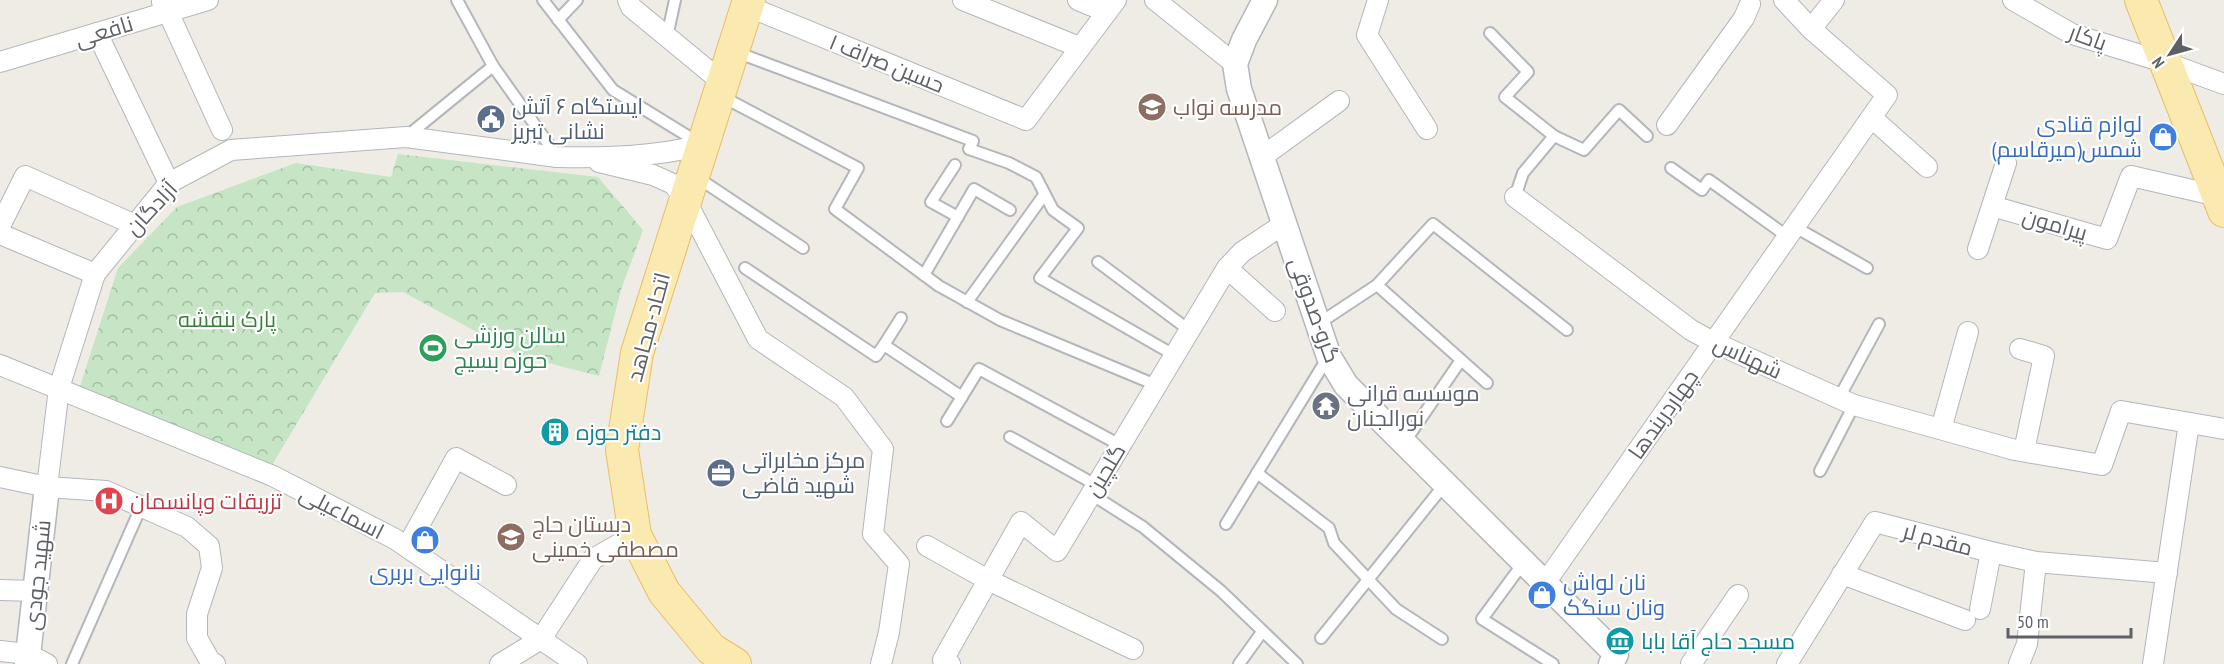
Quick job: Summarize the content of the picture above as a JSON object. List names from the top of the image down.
{
  "streets": {
    "main road": ["اتحاد-مجاهد"],
    "street": [
      "نافعی",
      "پاکار",
      "حسین صراف ۱",
      "آزادگان",
      "پیرامون",
      "گرو-صدوقی",
      "شهناس",
      "چهاردربندها",
      "گلچین",
      "اسماعیلی",
      "مقدم لر",
      "شهید جودی"
    ]
  },
  "crossings": [
    ["حسین صراف ۱", "اتحاد-مجاهد"],
    ["آزادگان", "اسماعیلی"],
    ["آزادگان", "شهید جودی"],
    ["گرو-صدوقی", "چهاردربندها"],
    ["گرو-صدوقی", "گلچین"],
    ["شهناس", "چهاردربندها"]
  ],
  "parks": ["پارک بنفشه"],
  "places": {
    "school or university": ["مدرسه نواب", "دبستان حاج مصطفی خمینی"],
    "public building": ["ایستگاه ۶ آتش نشانی تبریز"],
    "shop": ["لوازم قنادی شمس(میرقاسم)", "نانوایی بربری", "نان لواش ونان سنگک"],
    "sports": ["سالن ورزشی حوزه بسیج"],
    "temple": ["موسسه قرانی نورالجنان"],
    "building": ["دفتر حوزه"],
    "office": ["مرکز مخابراتی شهید قاضی"],
    "hospital": ["تزریقات وپانسمان"],
    "museum": ["مسجد حاج آقا بابا"]
  },
  "scale_bar": "50 m",
  "north": "bottom left"
}
